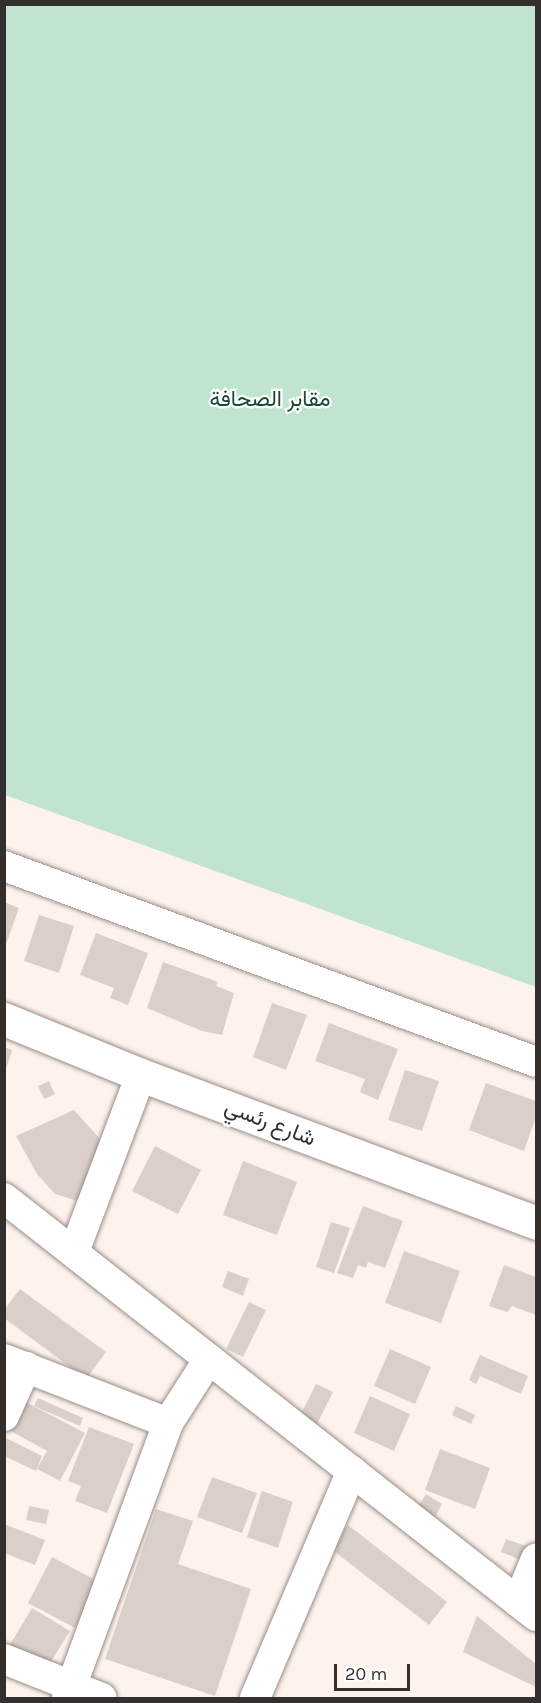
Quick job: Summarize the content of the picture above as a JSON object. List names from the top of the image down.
{
  "streets": {
    "street": ["شارع رئسي"]
  },
  "parks": ["مقابر الصحافة"],
  "scale_bar": "20 m"
}
